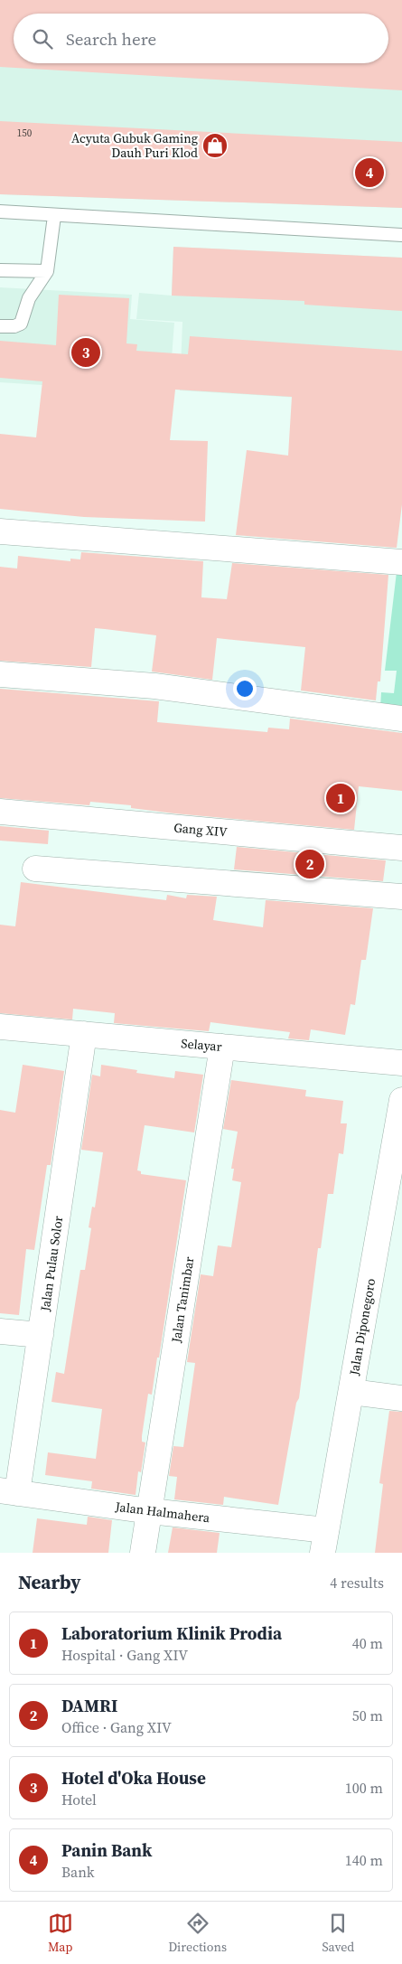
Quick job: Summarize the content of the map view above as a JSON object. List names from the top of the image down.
{
  "streets": {
    "street": [
      "Gang XIV",
      "Selayar",
      "Jalan Pulau Solor",
      "Jalan Tanimbar",
      "Jalan Diponegoro",
      "Jalan Halmahera"
    ]
  },
  "crossings": [
    ["Selayar", "Jalan Pulau Solor"],
    ["Selayar", "Jalan Tanimbar"],
    ["Jalan Pulau Solor", "Jalan Halmahera"],
    ["Jalan Tanimbar", "Jalan Halmahera"],
    ["Jalan Diponegoro", "Jalan Halmahera"]
  ],
  "places": {
    "shop": ["Acyuta Gubuk Gaming Dauh Puri Klod"]
  },
  "house_numbers": ["150"],
  "page": {
    "search": "Search here",
    "pins": [
      "4",
      "3",
      "1",
      "2"
    ],
    "heading": ["Nearby", "4 results"],
    "list": [
      {
        "mark": "1",
        "name": "Laboratorium Klinik Prodia",
        "note": "Hospital · Gang XIV",
        "value": "40 m"
      },
      {
        "mark": "2",
        "name": "DAMRI",
        "note": "Office · Gang XIV",
        "value": "50 m"
      },
      {
        "mark": "3",
        "name": "Hotel d'Oka House",
        "note": "Hotel",
        "value": "100 m"
      },
      {
        "mark": "4",
        "name": "Panin Bank",
        "note": "Bank",
        "value": "140 m"
      }
    ],
    "nav": ["Map", "Directions", "Saved"]
  }
}
